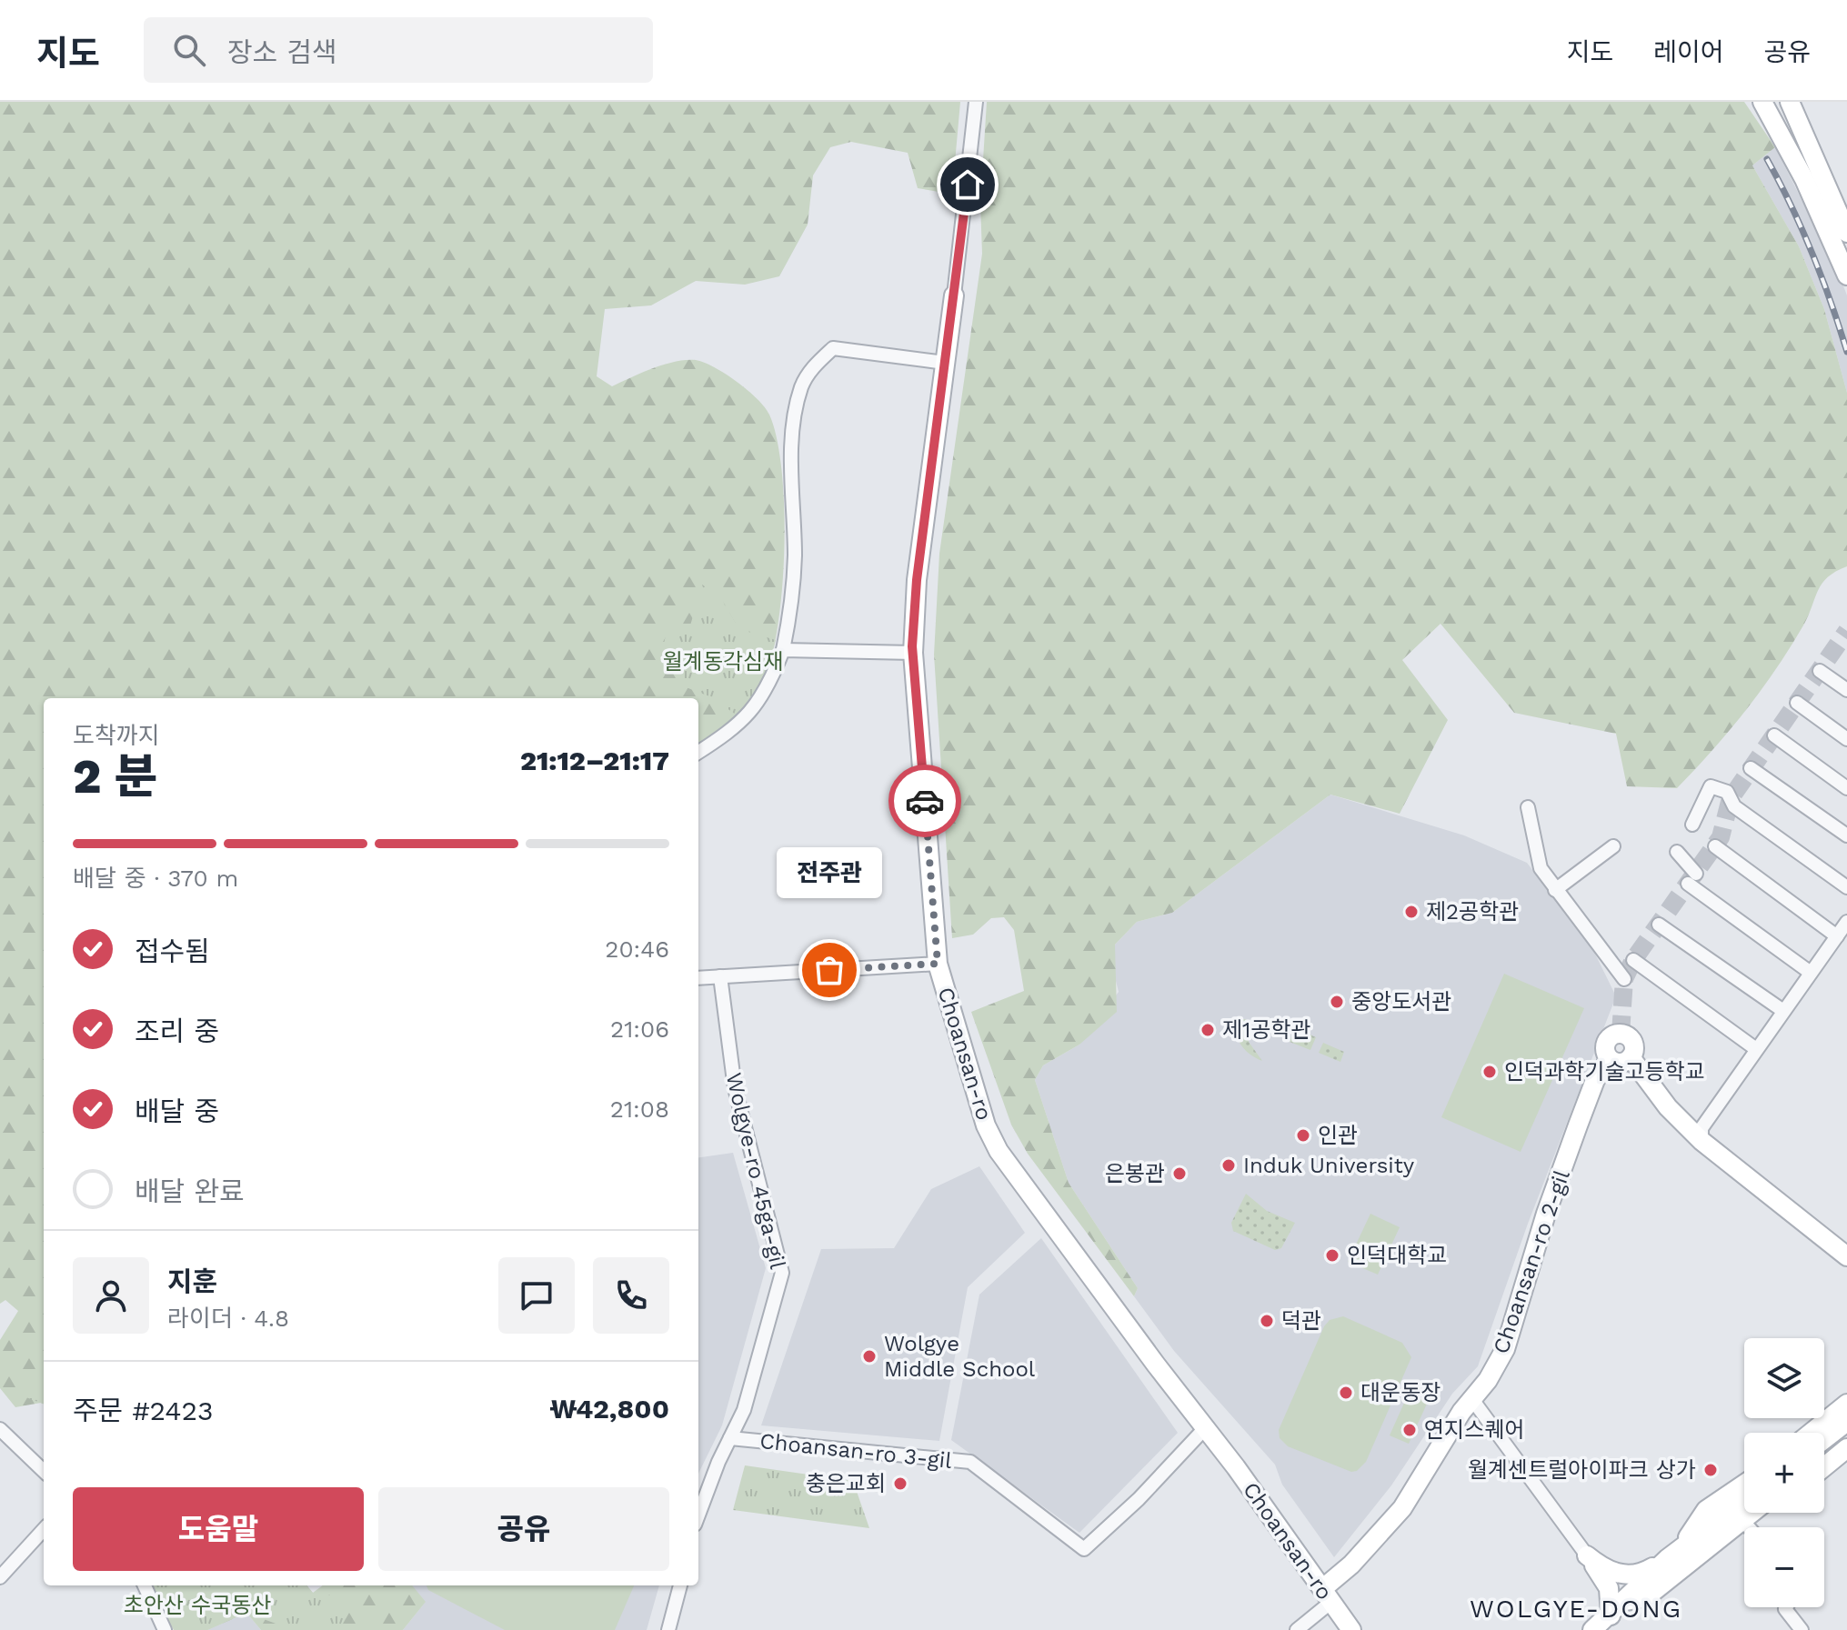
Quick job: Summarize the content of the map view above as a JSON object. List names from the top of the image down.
{
  "streets": {
    "street": [
      "Choansan-ro",
      "Wolgye-ro 45ga-gil",
      "Choansan-ro 2-gil",
      "Choansan-ro 3-gil"
    ]
  },
  "crossings": [
    ["Choansan-ro", "Choansan-ro 2-gil"],
    ["Choansan-ro", "Choansan-ro 3-gil"],
    ["Wolgye-ro 45ga-gil", "Choansan-ro 3-gil"]
  ],
  "districts": ["WOLGYE-DONG"],
  "parks": ["월계동각심재", "초안산 수국동산"],
  "places": [
    "제2공학관",
    "전주관",
    "중앙도서관",
    "제1공학관",
    "인덕과학기술고등학교",
    "인관",
    "Induk University",
    "은봉관",
    "인덕대학교",
    "덕관",
    "Wolgye Middle School",
    "대운동장",
    "연지스퀘어",
    "월계센트럴아이파크 상가",
    "충은교회"
  ],
  "page": {
    "header": "지도",
    "search": "장소 검색",
    "nav": ["지도", "레이어", "공유"],
    "heading": ["2 분", "도착까지", "21:12–21:17"],
    "panel": [
      "지훈",
      "라이더 · 4.8",
      "주문 #2423",
      "₩42,800"
    ],
    "bar": "배달 중 · 370 m",
    "bubble": "전주관",
    "list": [
      ["접수됨", "20:46"],
      ["조리 중", "21:06"],
      ["배달 중", "21:08"],
      "배달 완료"
    ],
    "map_buttons": ["+", "−"],
    "buttons": ["도움말", "공유"]
  }
}
